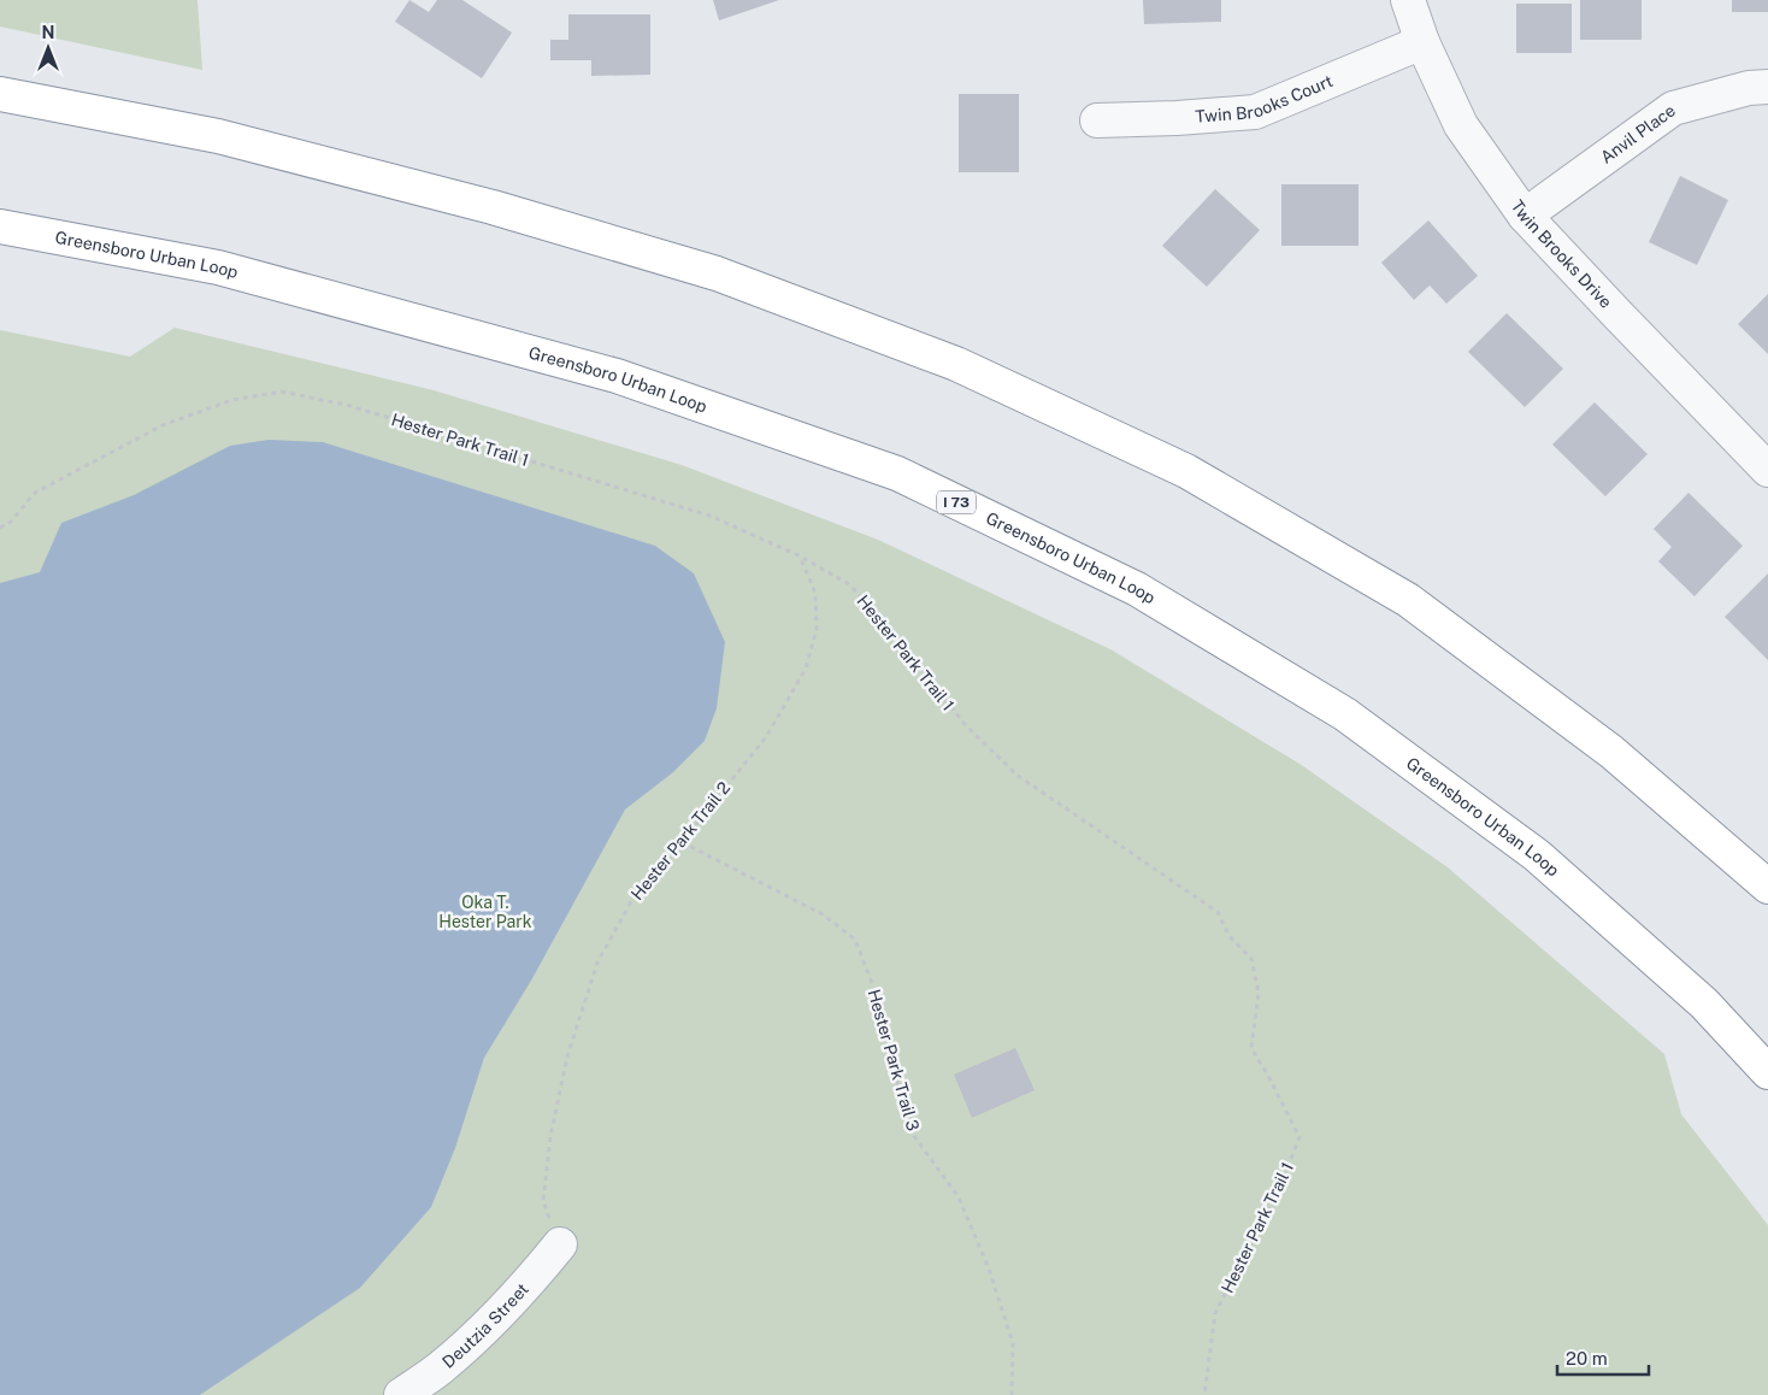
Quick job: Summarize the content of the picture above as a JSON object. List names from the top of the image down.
{
  "streets": {
    "highway": ["Greensboro Urban Loop", "I 73"],
    "street": [
      "Twin Brooks Court",
      "Anvil Place",
      "Twin Brooks Drive",
      "Deutzia Street"
    ],
    "path": ["Hester Park Trail 1", "Hester Park Trail 2", "Hester Park Trail 3"]
  },
  "crossings": [
    ["Twin Brooks Court", "Twin Brooks Drive"],
    ["Anvil Place", "Twin Brooks Drive"],
    ["Hester Park Trail 1", "Hester Park Trail 2"],
    ["Hester Park Trail 2", "Hester Park Trail 3"],
    ["Hester Park Trail 2", "Deutzia Street"]
  ],
  "parks": ["Oka T. Hester Park"],
  "scale_bar": "20 m",
  "north": "top"
}
